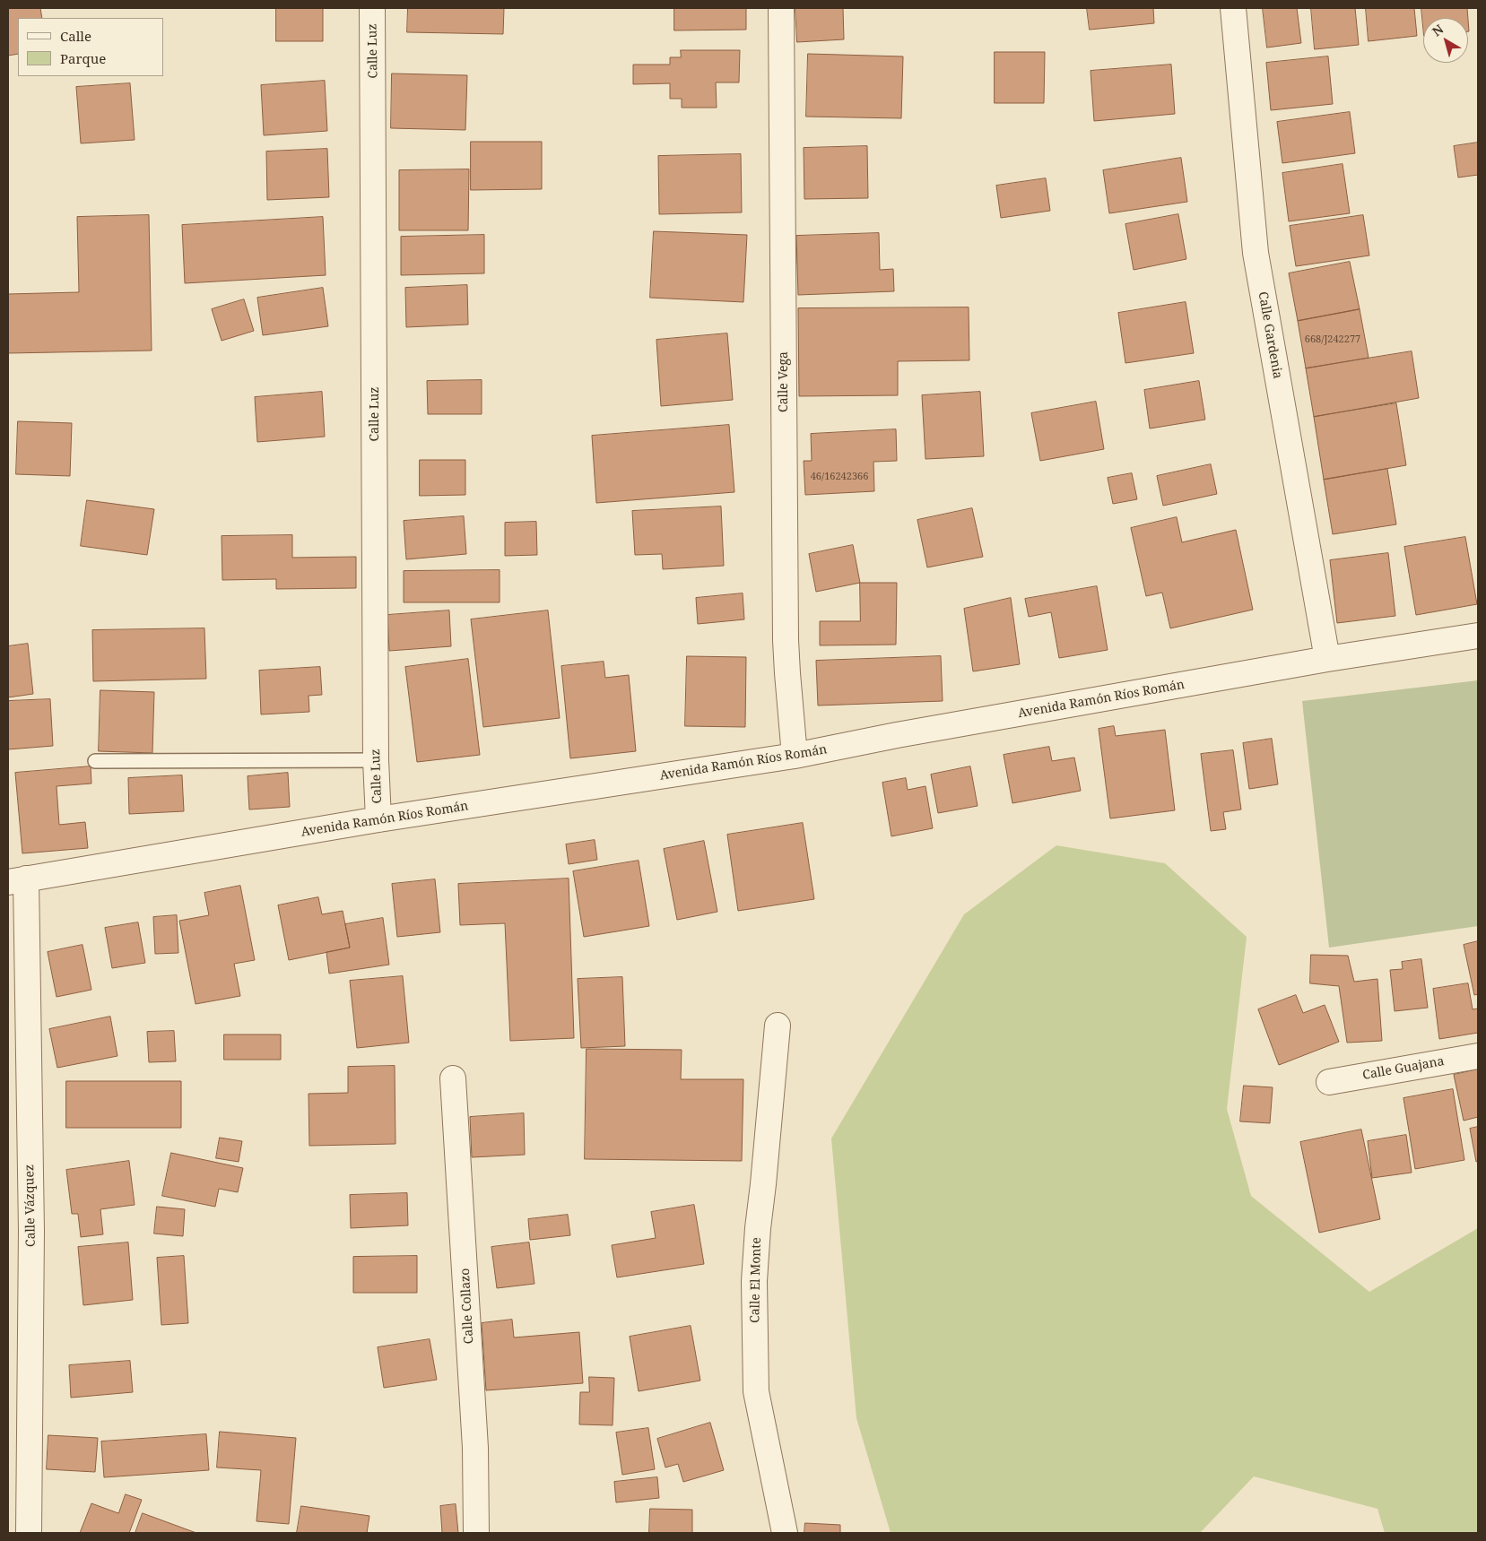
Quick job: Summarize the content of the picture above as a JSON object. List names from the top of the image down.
{
  "streets": {
    "street": [
      "Calle Luz",
      "Calle Gardenia",
      "Calle Vega",
      "Avenida Ramón Ríos Román",
      "Calle Guajana",
      "Calle Vázquez",
      "Calle El Monte",
      "Calle Collazo"
    ]
  },
  "crossings": [
    ["Calle Luz", "Avenida Ramón Ríos Román"],
    ["Calle Gardenia", "Avenida Ramón Ríos Román"],
    ["Calle Vega", "Avenida Ramón Ríos Román"],
    ["Avenida Ramón Ríos Román", "Calle Vázquez"]
  ],
  "house_numbers": ["668/J242277", "46/16242366"],
  "legend": ["Calle", "Parque"],
  "north": "top left"
}
